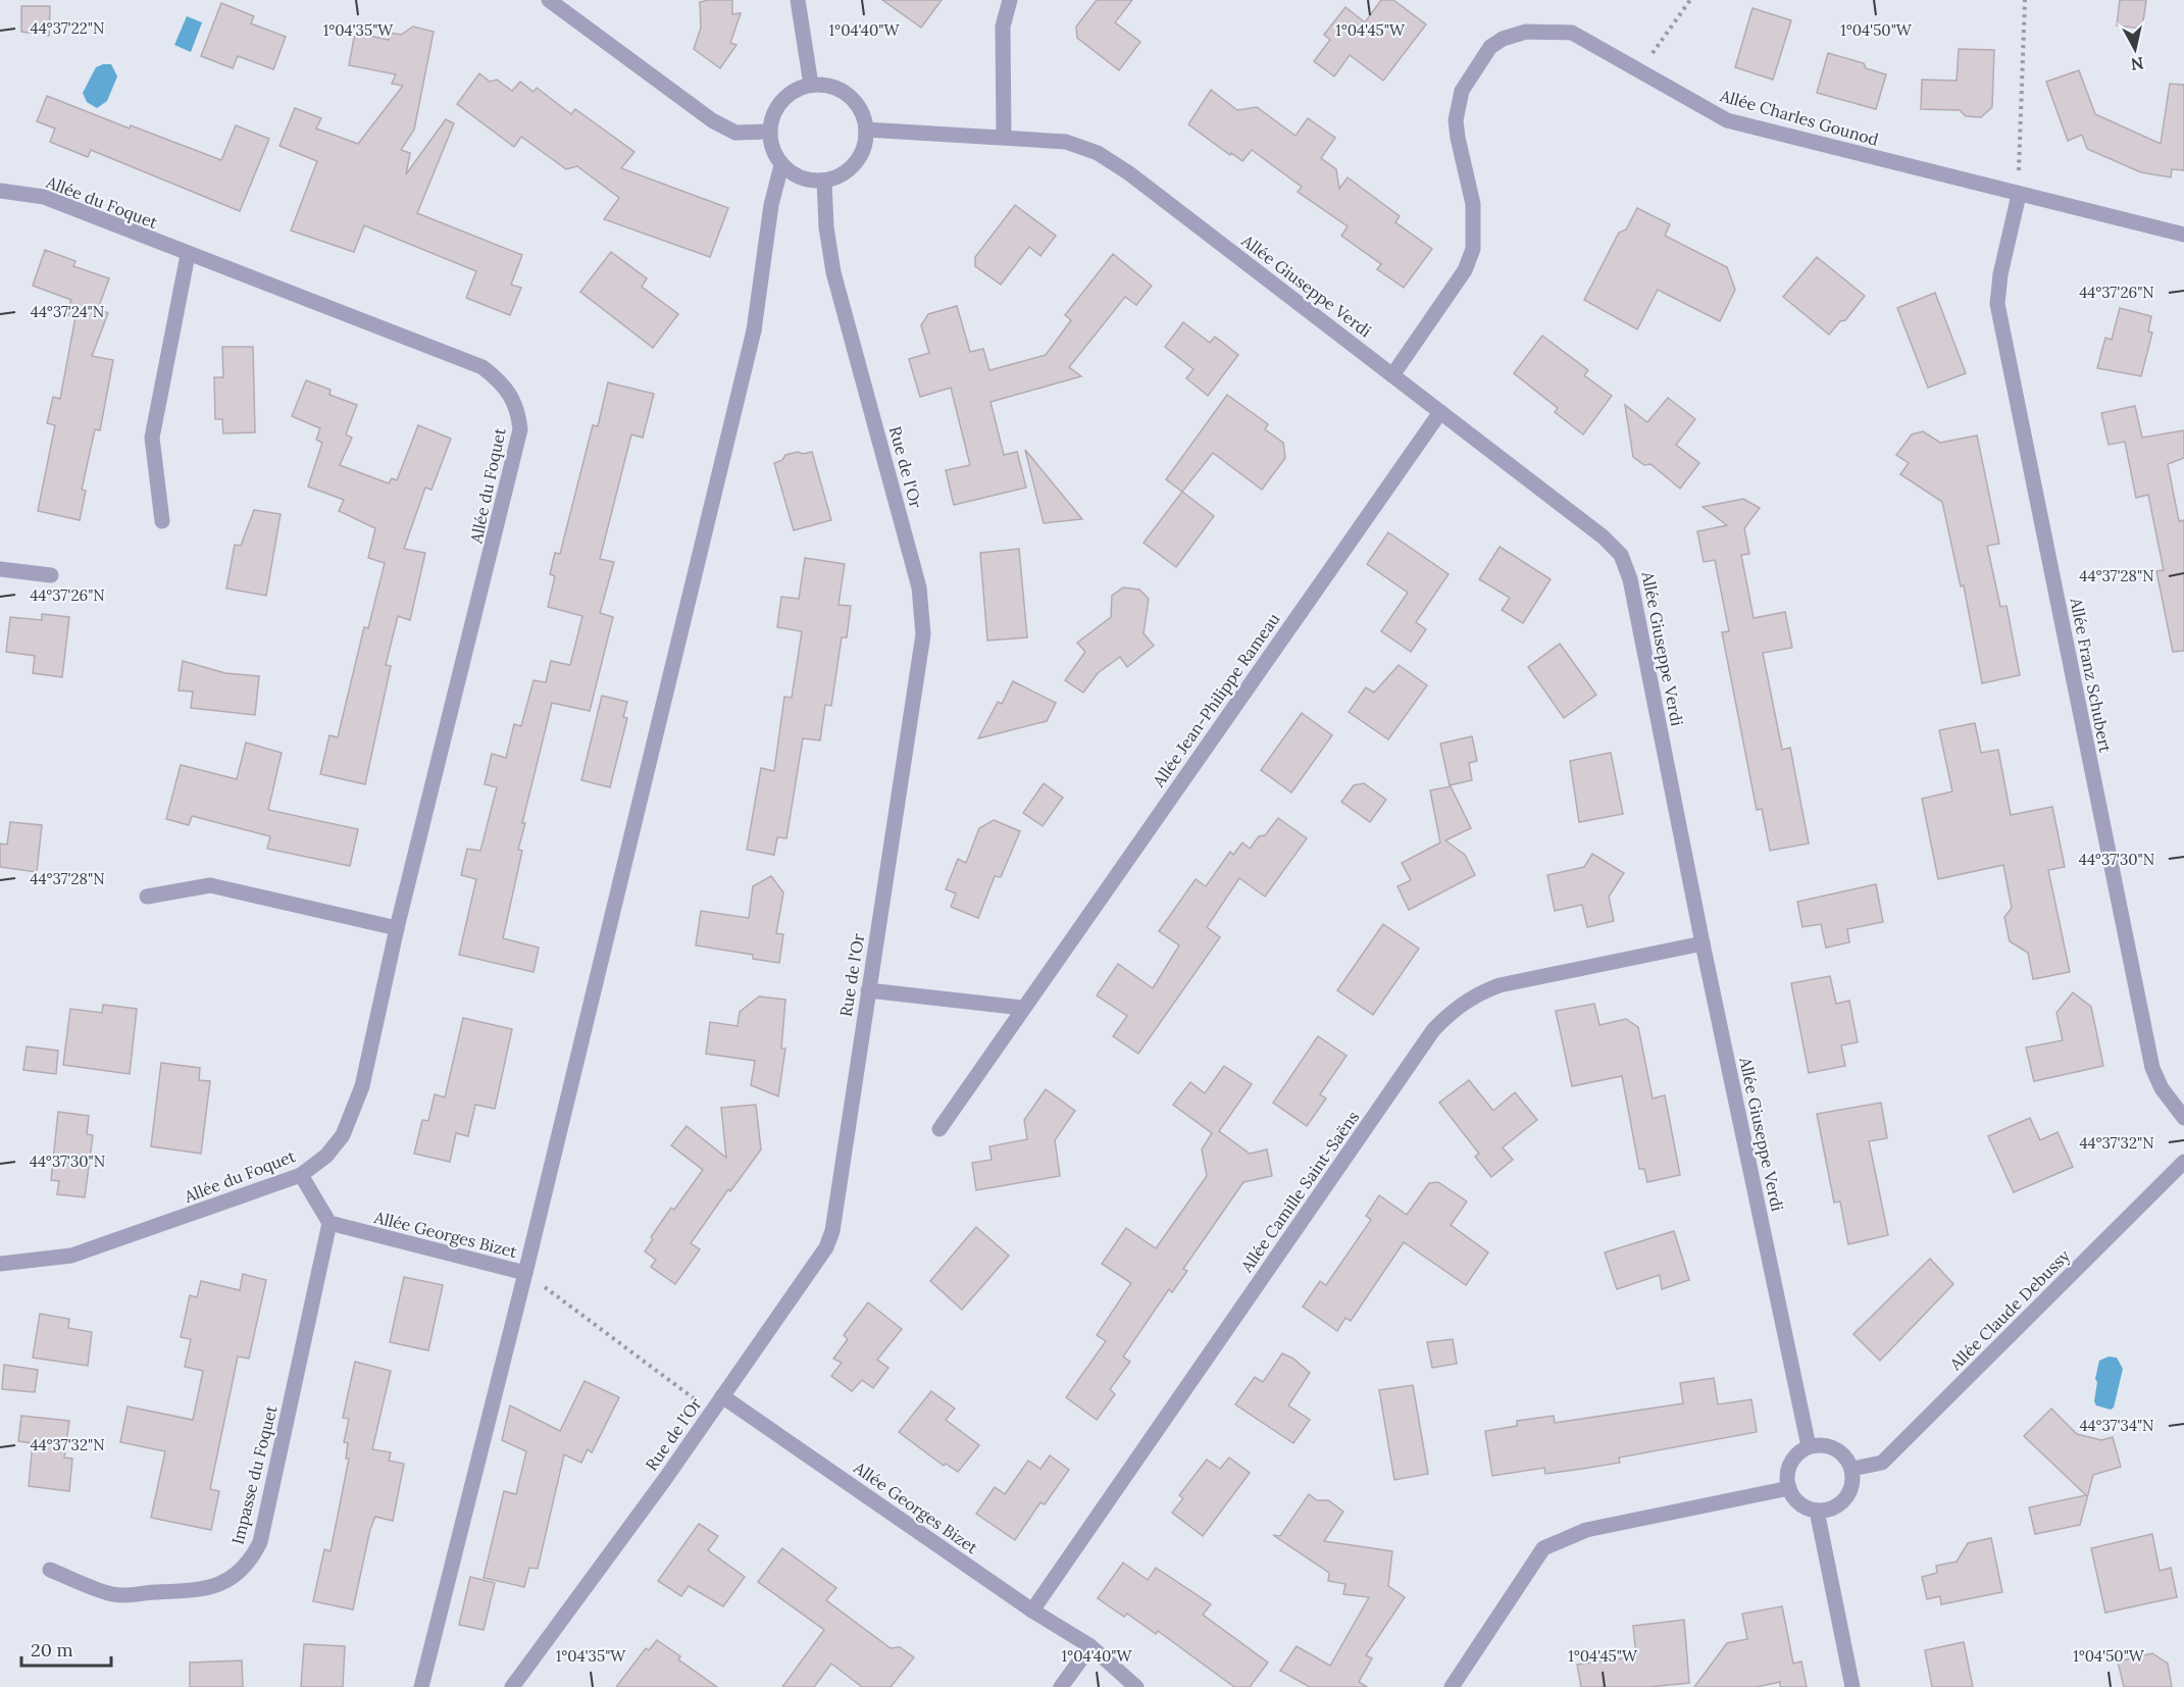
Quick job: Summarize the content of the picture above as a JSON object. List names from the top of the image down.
{
  "streets": {
    "street": [
      "Allée Charles Gounod",
      "Allée du Foquet",
      "Allée Giuseppe Verdi",
      "Rue de l'Or",
      "Allée Franz Schubert",
      "Allée Jean-Philippe Rameau",
      "Allée Camille Saint-Saëns",
      "Allée Georges Bizet",
      "Allée Claude Debussy",
      "Impasse du Foquet"
    ]
  },
  "crossings": [
    ["Allée Charles Gounod", "Allée Giuseppe Verdi"],
    ["Allée Charles Gounod", "Allée Franz Schubert"],
    ["Allée Giuseppe Verdi", "Rue de l'Or"],
    ["Allée Giuseppe Verdi", "Allée Jean-Philippe Rameau"],
    ["Allée Giuseppe Verdi", "Allée Camille Saint-Saëns"],
    ["Allée Giuseppe Verdi", "Allée Claude Debussy"],
    ["Rue de l'Or", "Allée Georges Bizet"],
    ["Allée Camille Saint-Saëns", "Allée Georges Bizet"],
    ["Allée Georges Bizet", "Impasse du Foquet"]
  ],
  "scale_bar": "20 m",
  "north": "bottom",
  "coordinates": [
    "44°37'22\"N",
    "1°04'35\"W",
    "1°04'40\"W",
    "1°04'45\"W",
    "1°04'50\"W",
    "44°37'26\"N",
    "44°37'24\"N",
    "44°37'28\"N",
    "44°37'30\"N",
    "44°37'32\"N",
    "44°37'34\"N"
  ]
}
